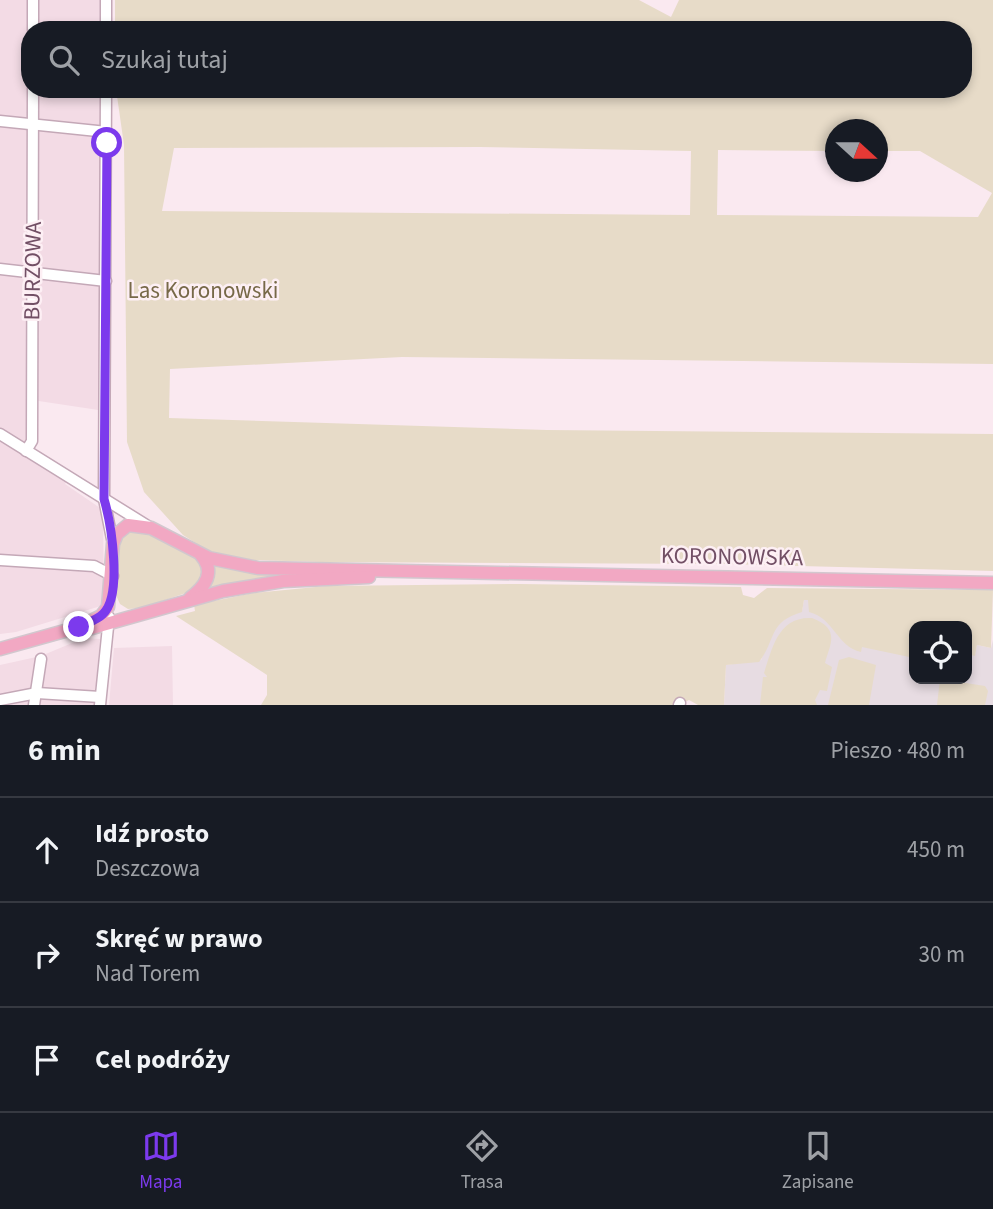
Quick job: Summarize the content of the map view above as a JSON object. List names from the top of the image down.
{
  "streets": {
    "main road": ["KORONOWSKA"],
    "street": ["BURZOWA"]
  },
  "crossings": [
    ["BURZOWA", "KORONOWSKA"]
  ],
  "parks": ["Las Koronowski"],
  "north": "right",
  "page": {
    "search": "Szukaj tutaj",
    "heading": ["6 min", "Pieszo · 480 m"],
    "list": [
      ["Idź prosto", "Deszczowa", "450 m"],
      ["Skręć w prawo", "Nad Torem", "30 m"],
      "Cel podróży"
    ],
    "nav": ["Mapa", "Trasa", "Zapisane"]
  }
}
